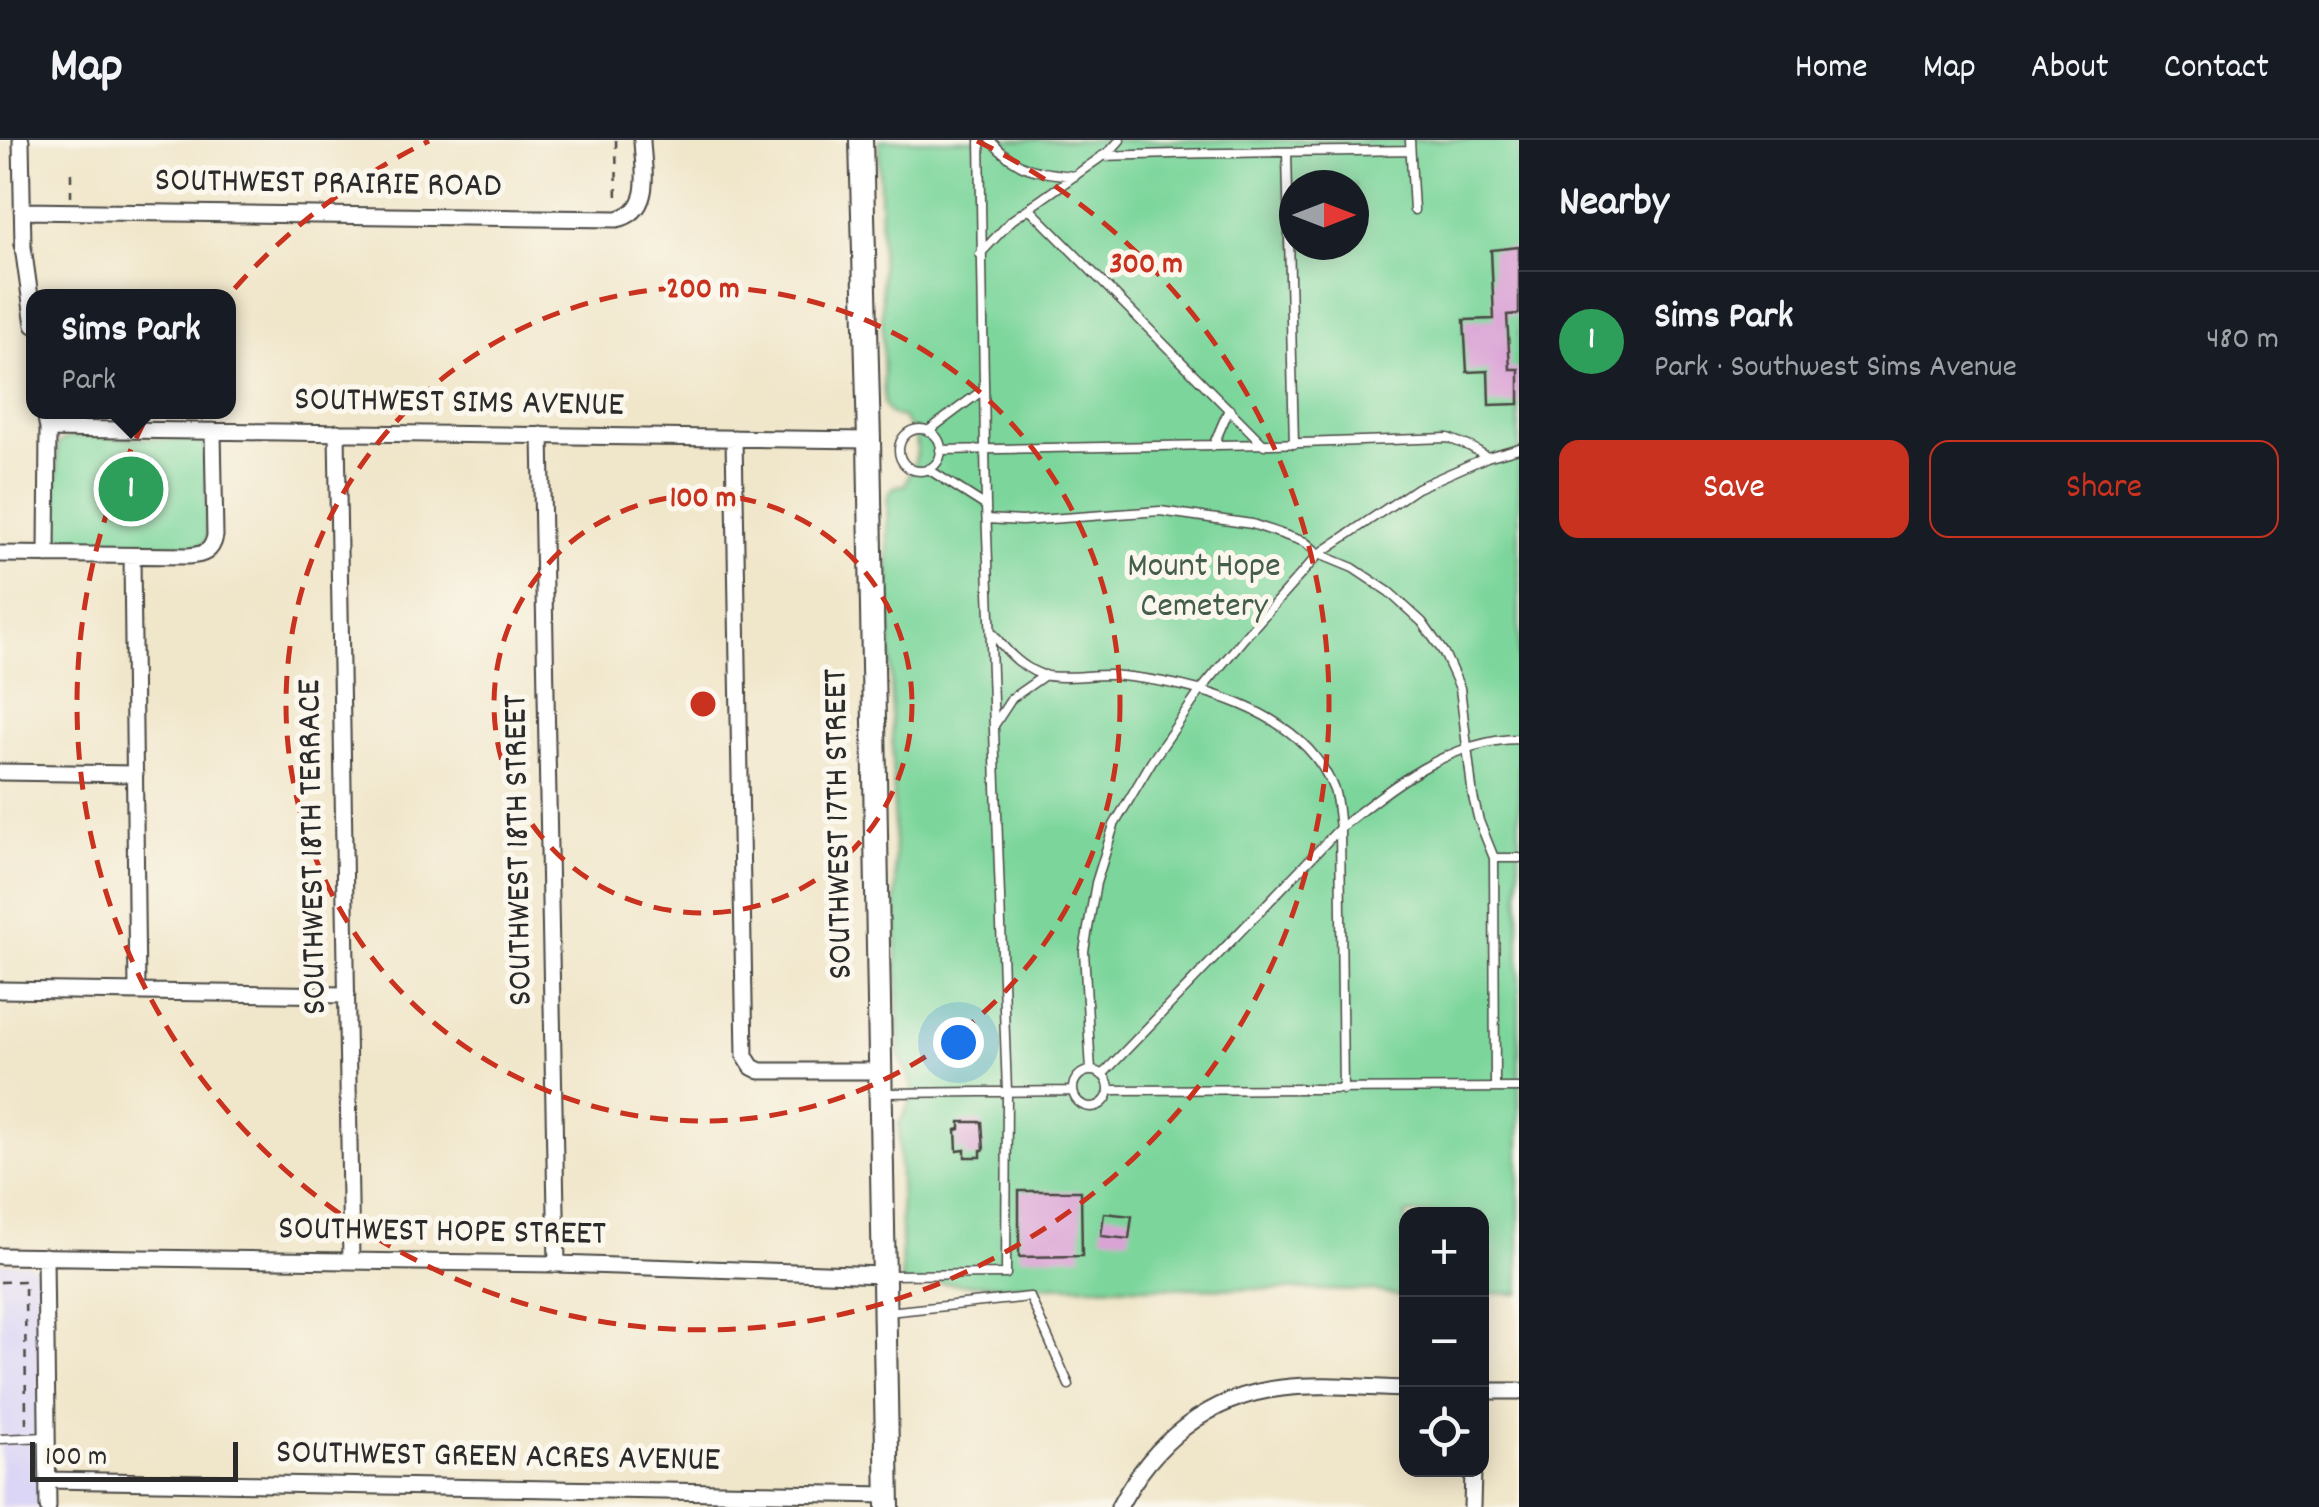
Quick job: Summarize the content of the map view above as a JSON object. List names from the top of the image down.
{
  "streets": {
    "main road": ["SOUTHWEST 17TH STREET"],
    "street": [
      "SOUTHWEST PRAIRIE ROAD",
      "SOUTHWEST SIMS AVENUE",
      "SOUTHWEST 18TH TERRACE",
      "SOUTHWEST 18TH STREET",
      "SOUTHWEST HOPE STREET",
      "SOUTHWEST GREEN ACRES AVENUE"
    ]
  },
  "crossings": [
    ["SOUTHWEST SIMS AVENUE", "SOUTHWEST 17TH STREET"],
    ["SOUTHWEST SIMS AVENUE", "SOUTHWEST 18TH TERRACE"],
    ["SOUTHWEST SIMS AVENUE", "SOUTHWEST 18TH STREET"],
    ["SOUTHWEST 17TH STREET", "SOUTHWEST HOPE STREET"],
    ["SOUTHWEST 17TH STREET", "SOUTHWEST GREEN ACRES AVENUE"],
    ["SOUTHWEST 18TH TERRACE", "SOUTHWEST HOPE STREET"],
    ["SOUTHWEST 18TH STREET", "SOUTHWEST HOPE STREET"]
  ],
  "parks": ["Mount Hope Cemetery"],
  "scale_bar": "100 m",
  "north": "right",
  "page": {
    "header": "Map",
    "nav": [
      "Home",
      "Map",
      "About",
      "Contact"
    ],
    "heading": "Nearby",
    "list": [
      {
        "mark": "1",
        "name": "Sims Park",
        "note": "Park · Southwest Sims Avenue",
        "value": "480 m"
      }
    ],
    "popup": ["Sims Park", "Park"],
    "buttons": ["Save", "Share"],
    "pins": "1",
    "map_buttons": ["+", "−"],
    "scale": "100 m"
  },
  "rings": ["300 m", "200 m", "100 m"]
}
